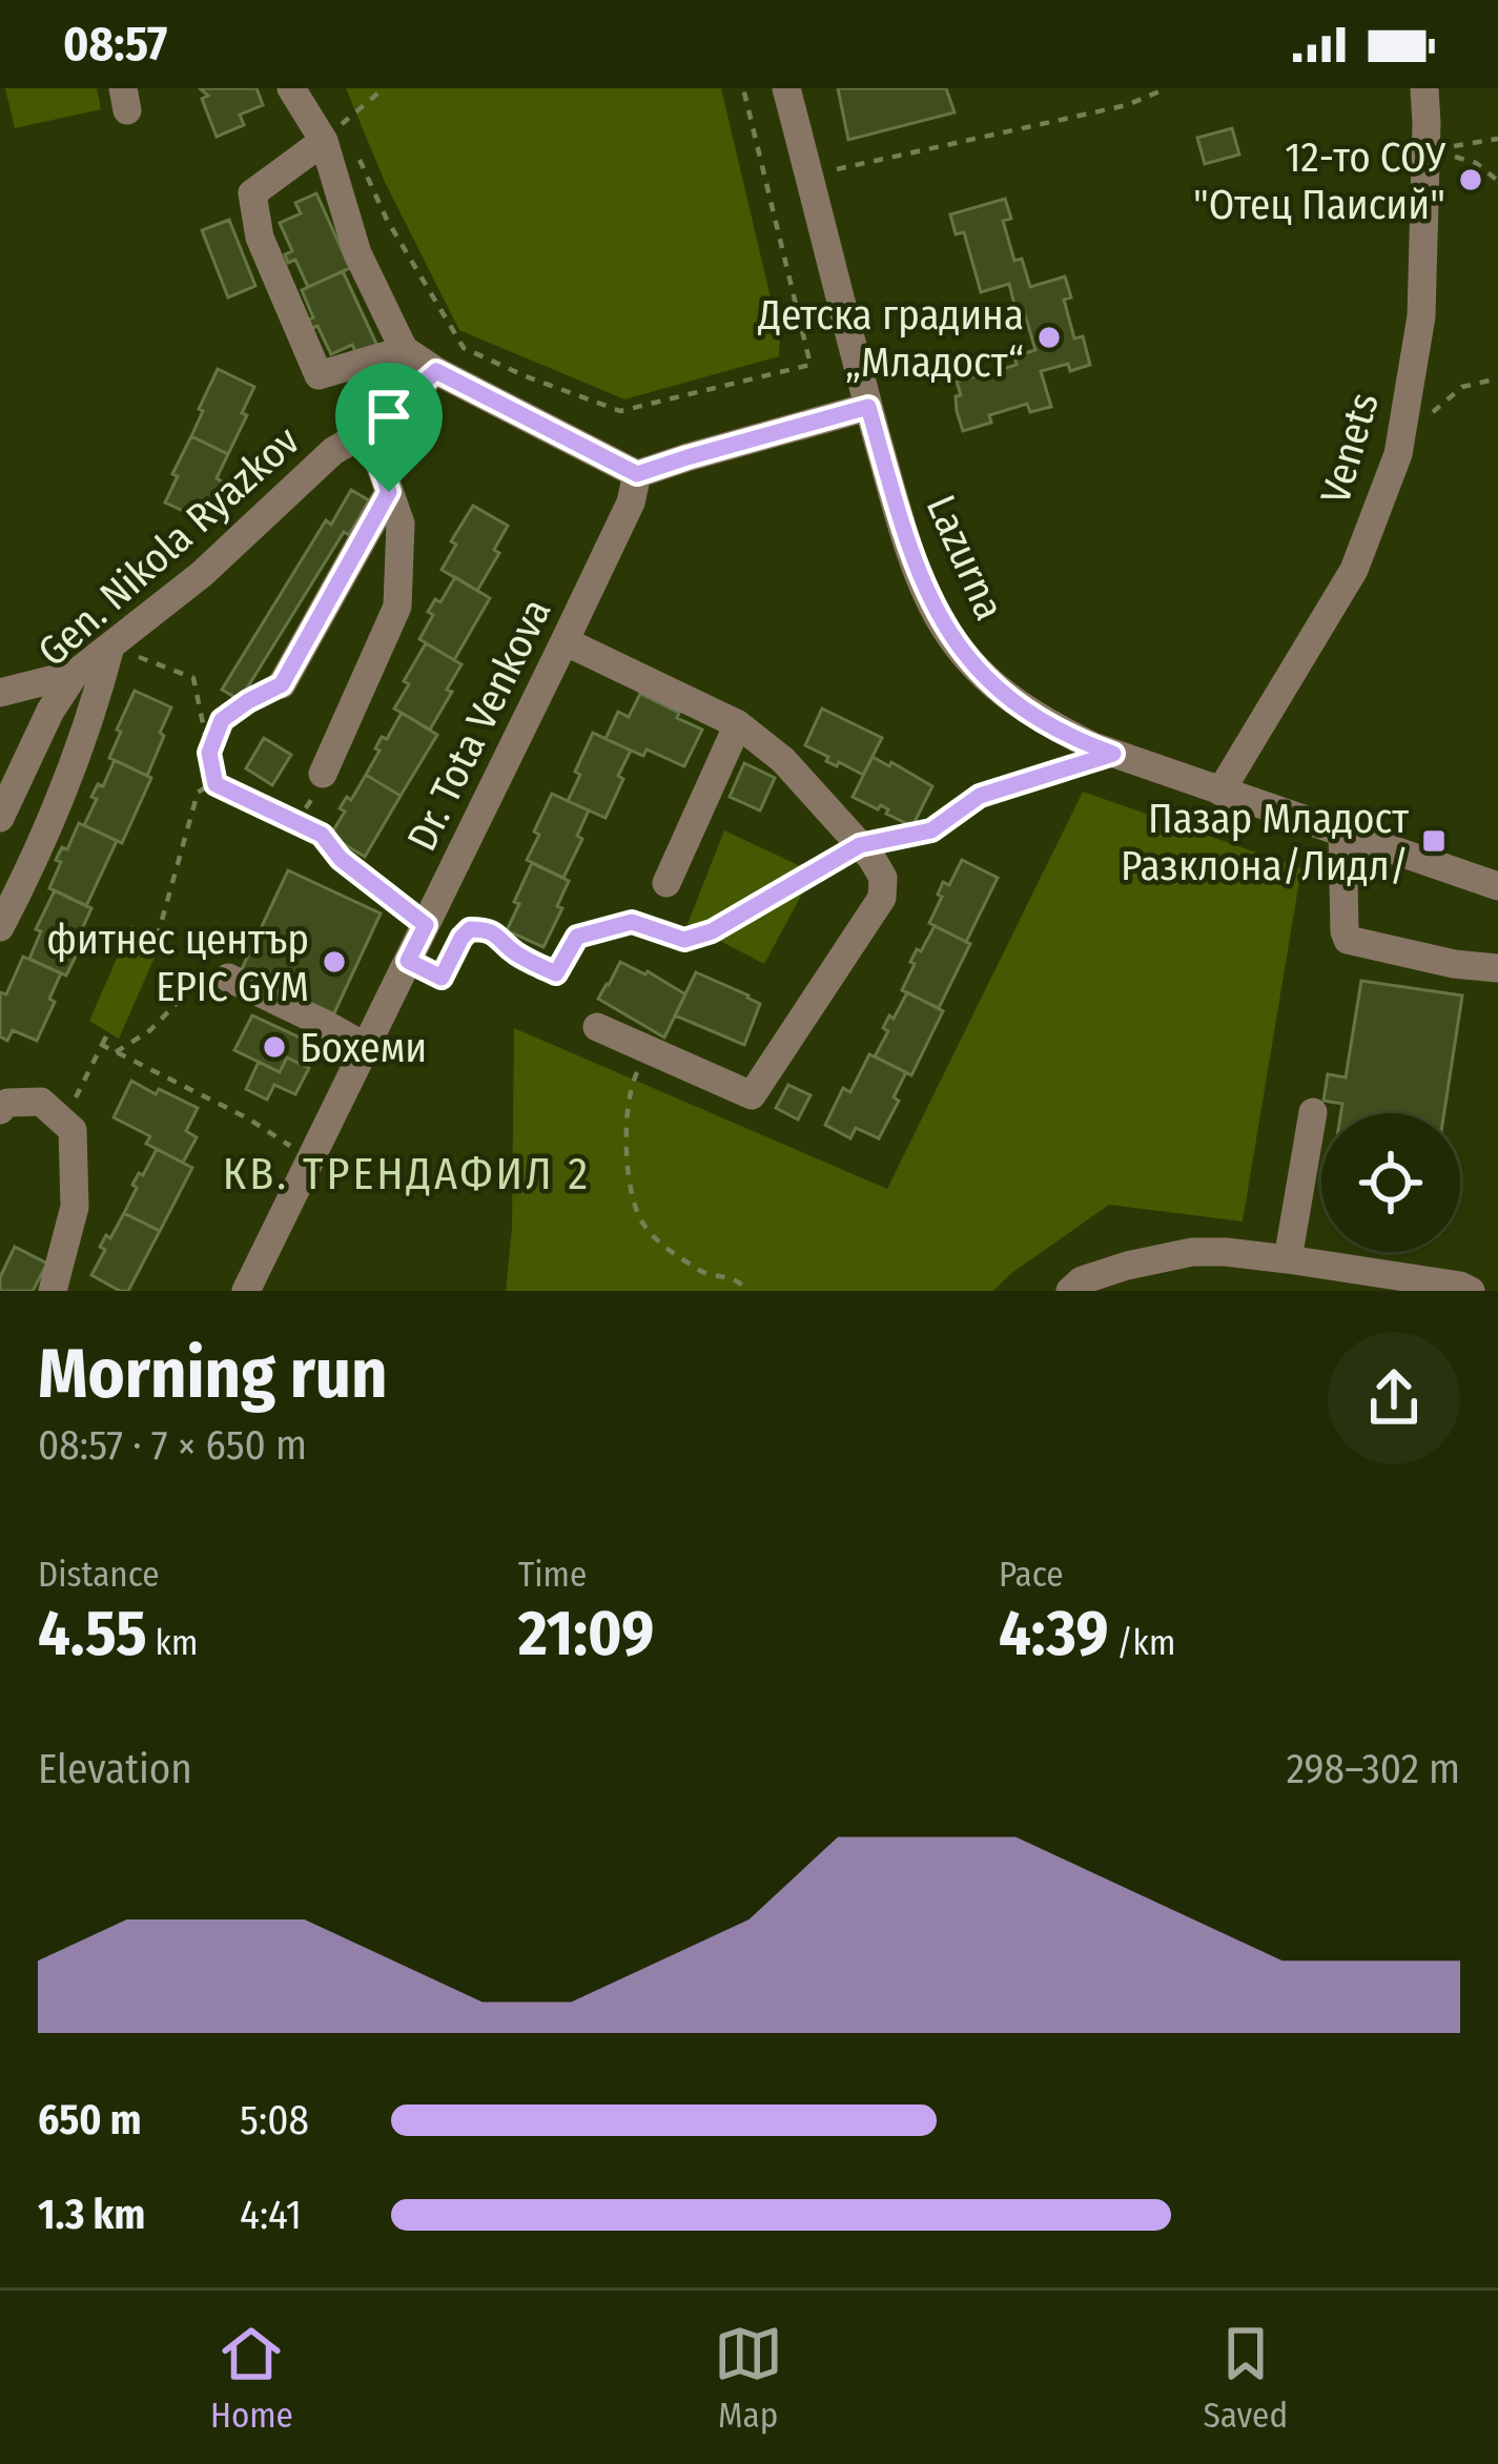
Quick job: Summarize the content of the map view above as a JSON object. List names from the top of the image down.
{
  "streets": {
    "street": [
      "Venets",
      "Gen. Nikola Ryazkov",
      "Lazurna",
      "Dr. Tota Venkova"
    ]
  },
  "crossings": [
    ["Venets", "Lazurna"]
  ],
  "districts": ["КВ. ТРЕНДАФИЛ 2"],
  "places": {
    "other": [
      "12-то СОУ \"Отец Паисий\"",
      "Детска градина „Младост“",
      "фитнес център EPIC GYM",
      "Бохеми"
    ],
    "transit": ["Пазар Младост Разклона/Лидл/"]
  },
  "page": {
    "status": "08:57",
    "heading": ["Morning run", "08:57 · 7 × 650 m"],
    "stats": [
      ["Distance", "4.55 km"],
      ["Time", "21:09"],
      ["Pace", "4:39 /km"]
    ],
    "chart": ["Elevation", "298–302 m"],
    "list": [
      {
        "name": "650 m",
        "note": "5:08"
      },
      {
        "name": "1.3 km",
        "note": "4:41"
      }
    ],
    "tabs": ["Home", "Map", "Saved"]
  }
}
